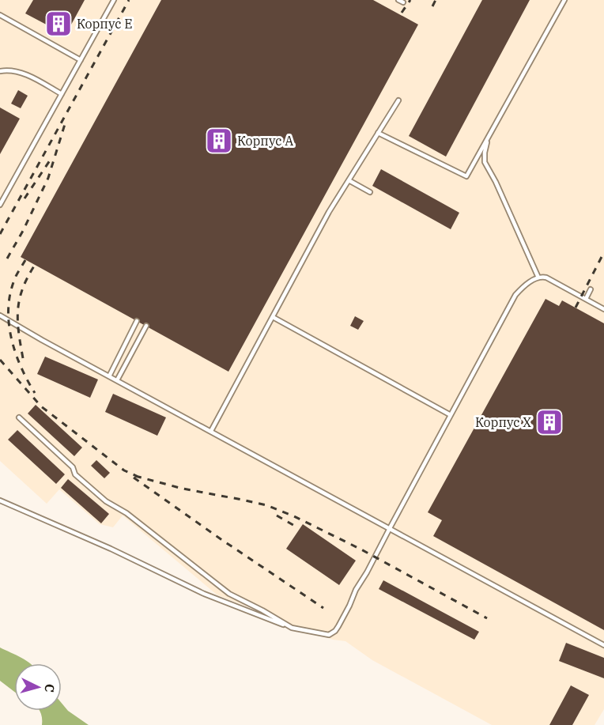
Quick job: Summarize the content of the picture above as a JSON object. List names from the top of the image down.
{
  "places": {
    "building": ["Корпус Е", "Корпус А", "Корпус Х"]
  },
  "north": "right"
}
